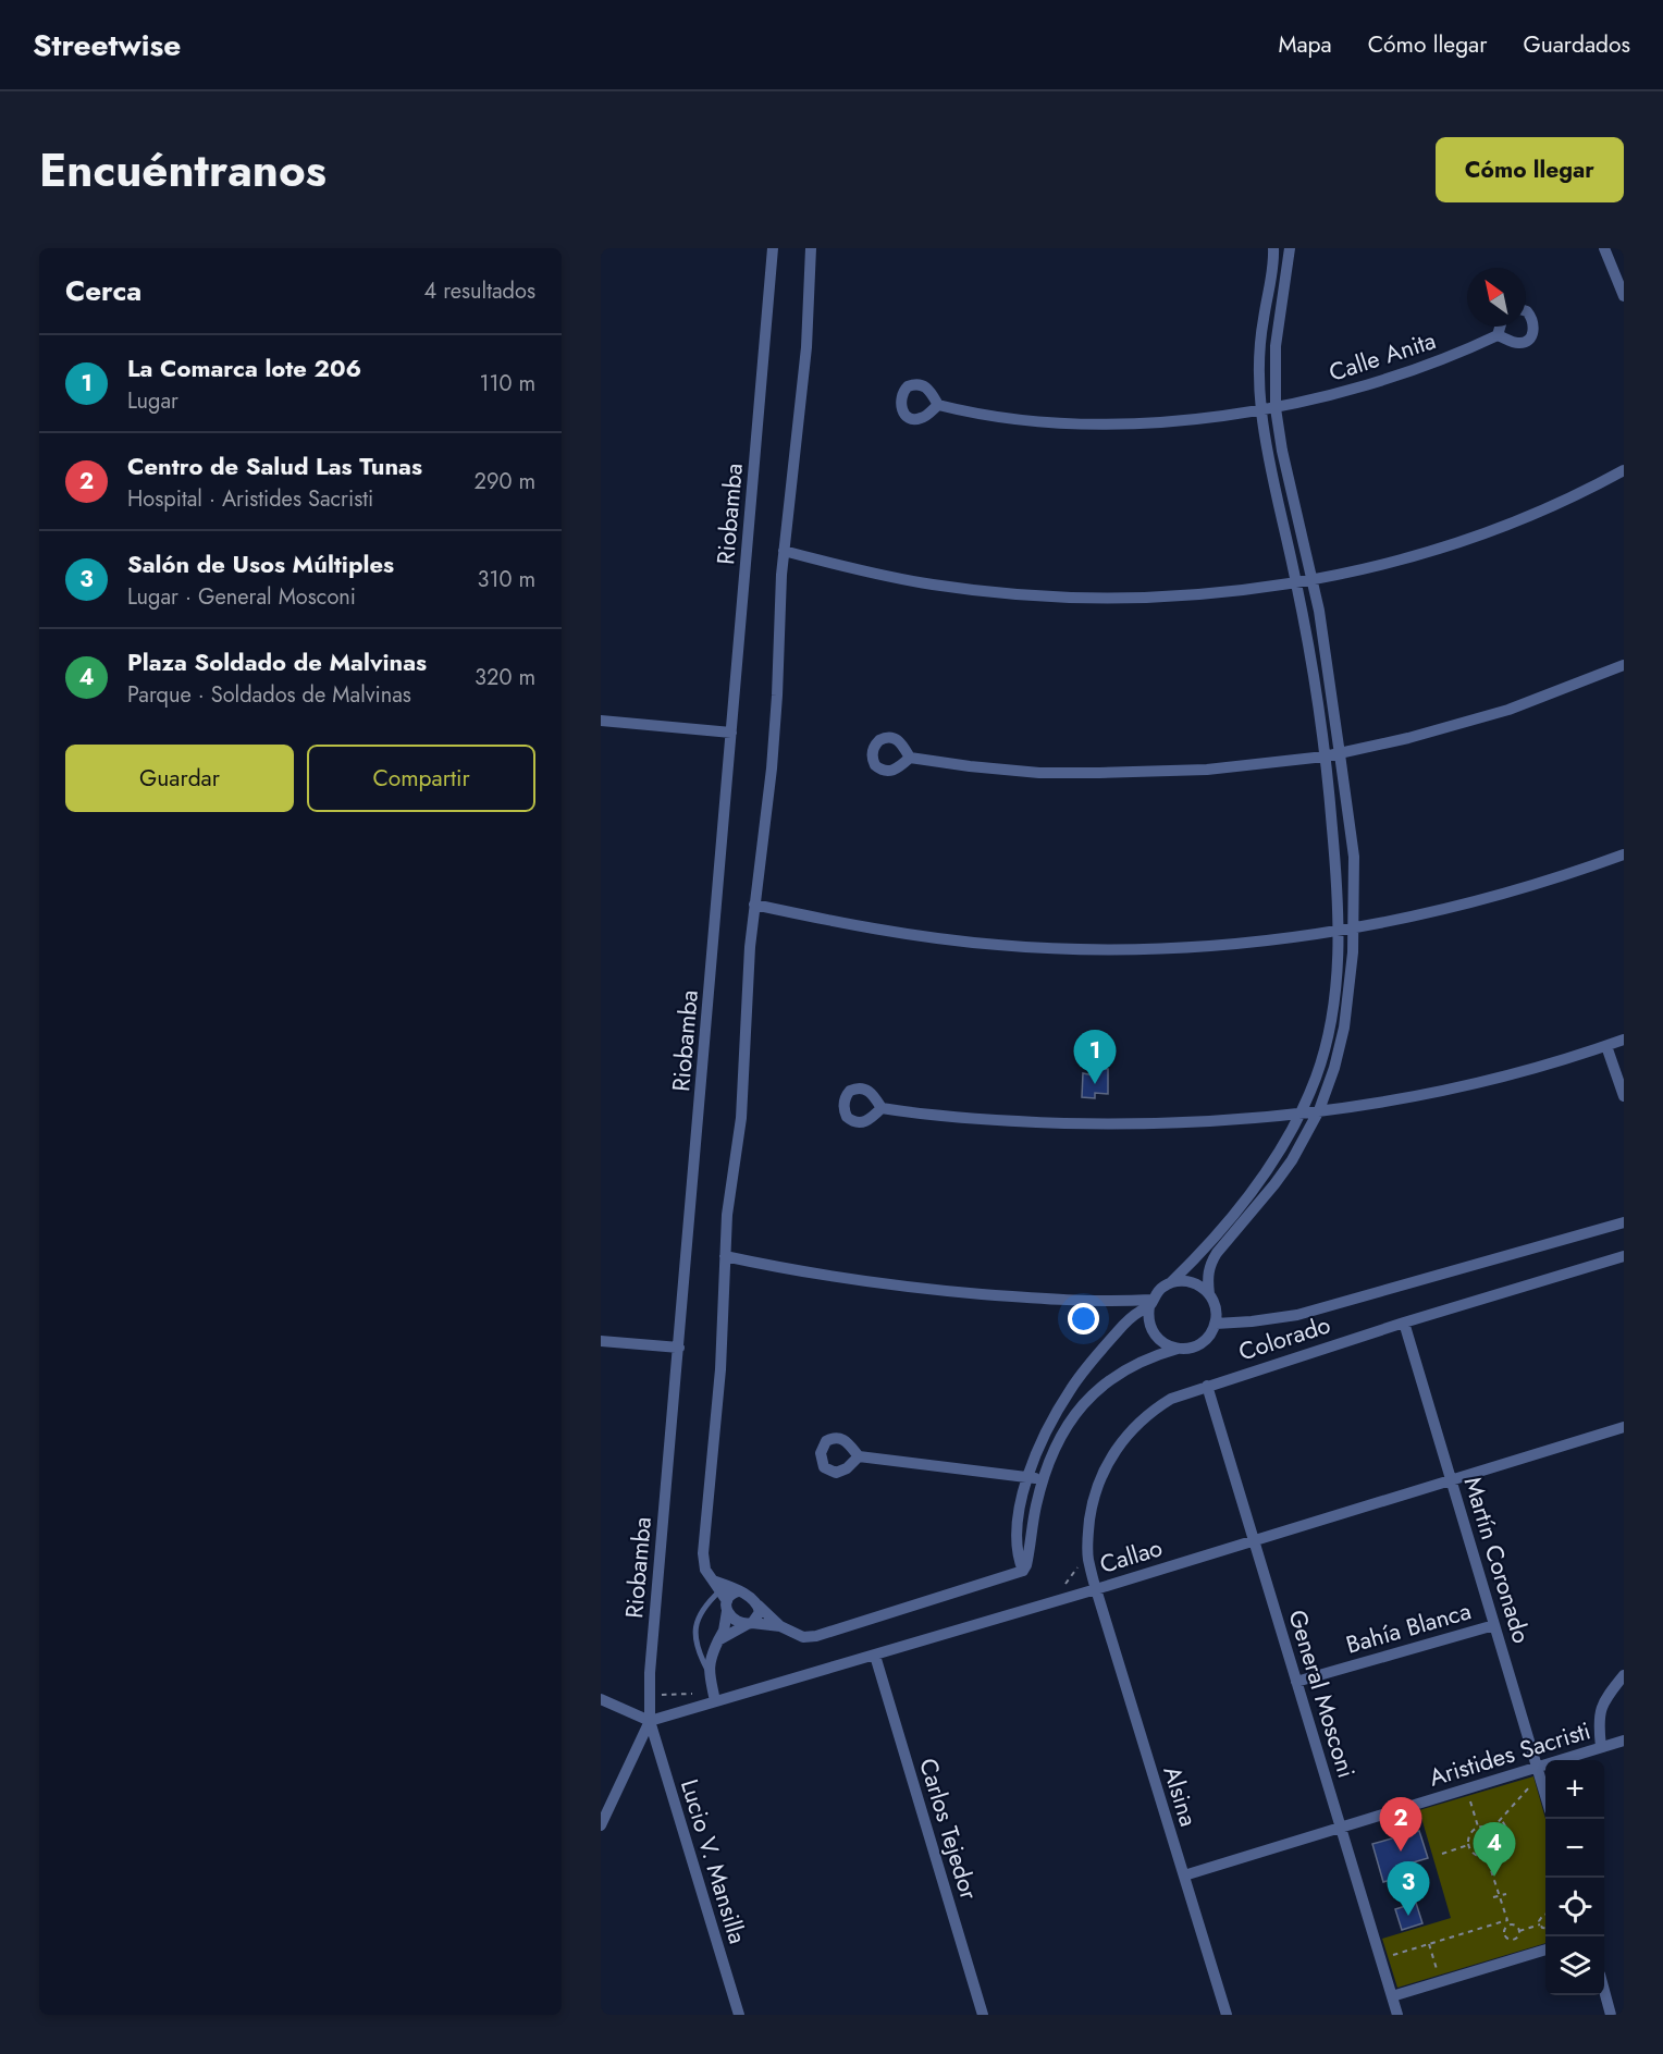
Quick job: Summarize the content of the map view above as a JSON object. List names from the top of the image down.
{
  "streets": {
    "street": [
      "Calle Anita",
      "Riobamba",
      "Colorado",
      "Callao",
      "Martín Coronado",
      "Bahía Blanca",
      "General Mosconi",
      "Aristides Sacristi",
      "Alsina",
      "Carlos Tejedor",
      "Lucio V. Mansilla"
    ]
  },
  "crossings": [
    ["Riobamba", "Callao"],
    ["Riobamba", "Lucio V. Mansilla"],
    ["Colorado", "Callao"],
    ["Colorado", "Martín Coronado"],
    ["Colorado", "General Mosconi"],
    ["Colorado", "Alsina"],
    ["Callao", "Martín Coronado"],
    ["Callao", "General Mosconi"],
    ["Callao", "Alsina"],
    ["Callao", "Carlos Tejedor"],
    ["Callao", "Lucio V. Mansilla"],
    ["Martín Coronado", "Bahía Blanca"],
    ["Martín Coronado", "Aristides Sacristi"],
    ["Bahía Blanca", "General Mosconi"],
    ["General Mosconi", "Aristides Sacristi"],
    ["Aristides Sacristi", "Alsina"]
  ],
  "north": "top left",
  "page": {
    "header": "Streetwise",
    "nav": ["Mapa", "Cómo llegar", "Guardados"],
    "title": "Encuéntranos",
    "buttons": [
      "Cómo llegar",
      ["Guardar", "Compartir"]
    ],
    "heading": ["Cerca", "4 resultados"],
    "list": [
      {
        "mark": "1",
        "name": "La Comarca lote 206",
        "note": "Lugar",
        "value": "110 m"
      },
      {
        "mark": "2",
        "name": "Centro de Salud Las Tunas",
        "note": "Hospital · Aristides Sacristi",
        "value": "290 m"
      },
      {
        "mark": "3",
        "name": "Salón de Usos Múltiples",
        "note": "Lugar · General Mosconi",
        "value": "310 m"
      },
      {
        "mark": "4",
        "name": "Plaza Soldado de Malvinas",
        "note": "Parque · Soldados de Malvinas",
        "value": "320 m"
      }
    ],
    "pins": [
      "1",
      "2",
      "4",
      "3"
    ],
    "map_buttons": ["+", "−"]
  }
}
